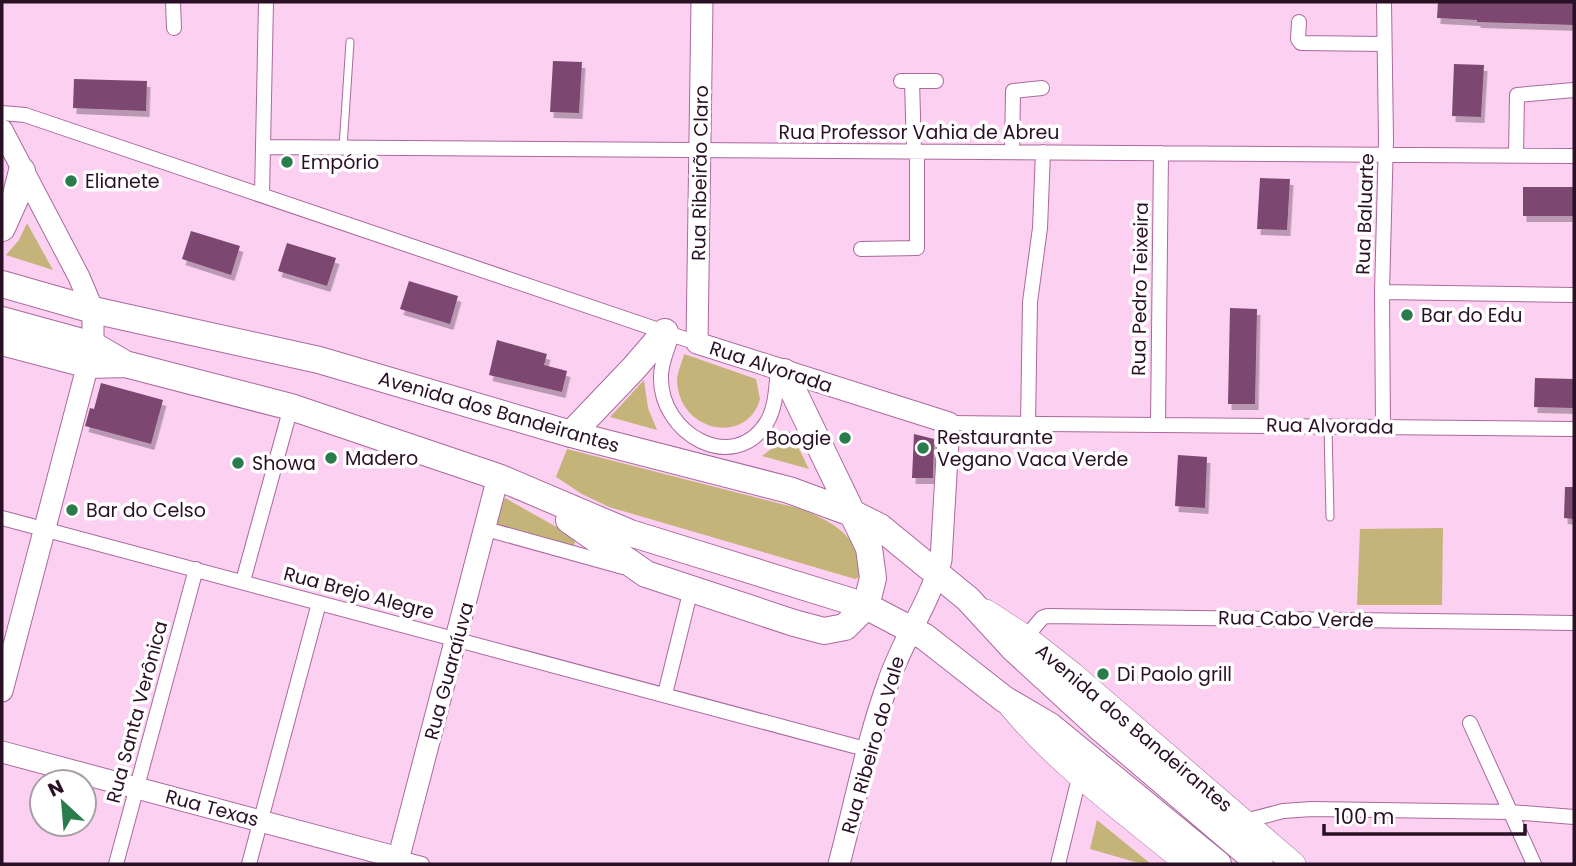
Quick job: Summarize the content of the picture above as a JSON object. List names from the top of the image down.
{
  "streets": {
    "highway": ["Avenida dos Bandeirantes"],
    "street": [
      "Rua Professor Vahia de Abreu",
      "Rua Ribeirão Claro",
      "Rua Baluarte",
      "Rua Pedro Teixeira",
      "Rua Alvorada",
      "Rua Brejo Alegre",
      "Rua Cabo Verde",
      "Rua Guaraíuva",
      "Rua Santa Verônica",
      "Rua Ribeiro do Vale",
      "Rua Texas"
    ]
  },
  "crossings": [
    ["Rua Professor Vahia de Abreu", "Rua Ribeirão Claro"],
    ["Rua Professor Vahia de Abreu", "Rua Baluarte"],
    ["Rua Professor Vahia de Abreu", "Rua Pedro Teixeira"],
    ["Rua Ribeirão Claro", "Rua Alvorada"],
    ["Rua Baluarte", "Rua Alvorada"],
    ["Rua Pedro Teixeira", "Rua Alvorada"],
    ["Avenida dos Bandeirantes", "Rua Cabo Verde"],
    ["Rua Brejo Alegre", "Rua Guaraíuva"],
    ["Rua Brejo Alegre", "Rua Santa Verônica"],
    ["Rua Brejo Alegre", "Rua Ribeiro do Vale"],
    ["Rua Guaraíuva", "Rua Texas"],
    ["Rua Santa Verônica", "Rua Texas"]
  ],
  "places": [
    "Empório",
    "Elianete",
    "Bar do Edu",
    "Boogie",
    "Restaurante Vegano Vaca Verde",
    "Madero",
    "Showa",
    "Bar do Celso",
    "Di Paolo grill"
  ],
  "scale_bar": "100 m",
  "north": "top left"
}
